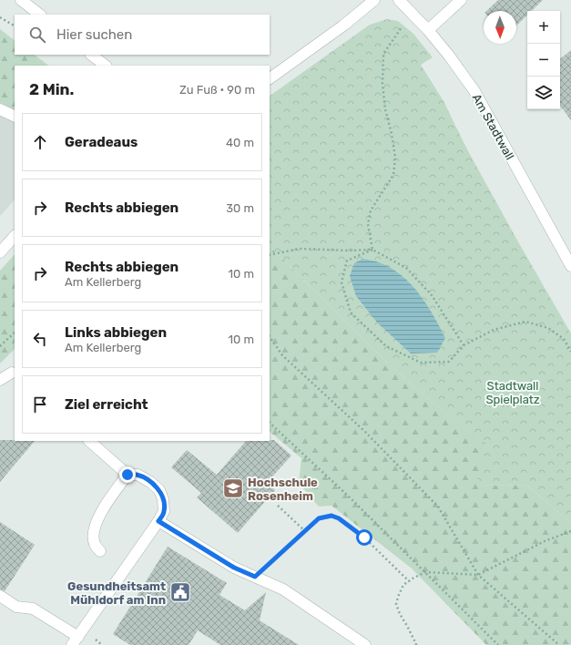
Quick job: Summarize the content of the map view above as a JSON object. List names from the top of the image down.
{
  "streets": {
    "street": ["Am Stadtwall"]
  },
  "parks": ["Stadtwall Spielplatz"],
  "places": {
    "school or university": ["Hochschule Rosenheim"],
    "public building": ["Gesundheitsamt Mühldorf am Inn"]
  },
  "north": "bottom",
  "page": {
    "map_buttons": ["+", "−"],
    "search": "Hier suchen",
    "heading": ["2 Min.", "Zu Fuß · 90 m"],
    "list": [
      ["Geradeaus", "40 m"],
      ["Rechts abbiegen", "30 m"],
      ["Rechts abbiegen", "Am Kellerberg", "10 m"],
      ["Links abbiegen", "Am Kellerberg", "10 m"],
      "Ziel erreicht"
    ]
  }
}
